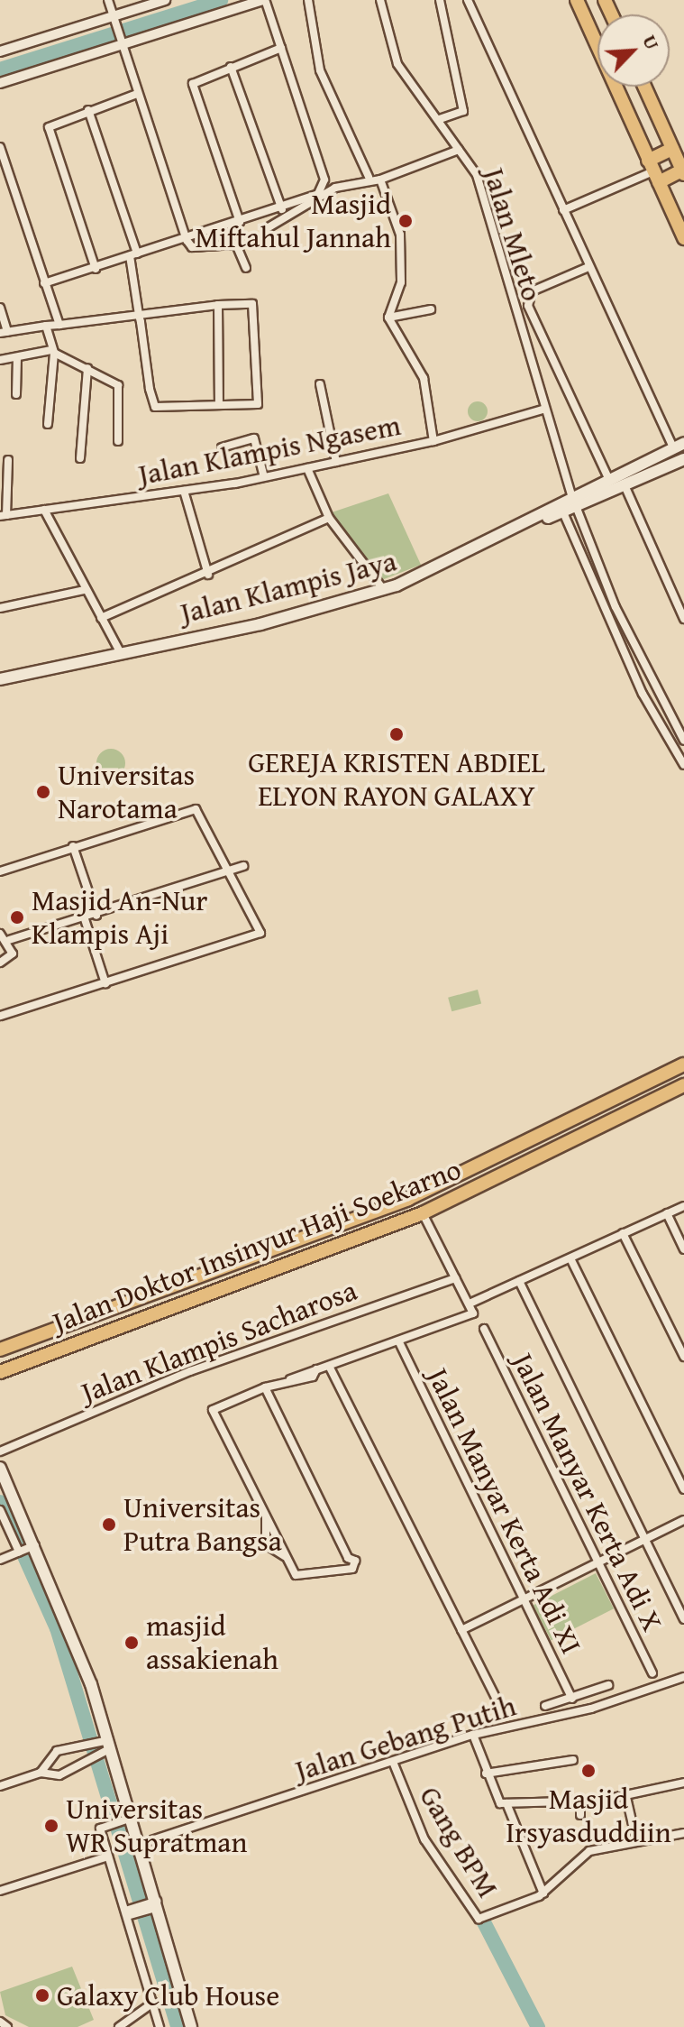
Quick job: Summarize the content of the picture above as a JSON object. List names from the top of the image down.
{
  "streets": {
    "main road": ["Jalan Klampis Jaya", "Jalan Doktor Insinyur Haji Soekarno"],
    "street": [
      "Jalan Mleto",
      "Jalan Klampis Ngasem",
      "Jalan Klampis Sacharosa",
      "Jalan Manyar Kerta Adi X",
      "Jalan Manyar Kerta Adi XI",
      "Jalan Gebang Putih",
      "Gang BPM"
    ]
  },
  "crossings": [
    ["Jalan Mleto", "Jalan Klampis Ngasem"],
    ["Jalan Mleto", "Jalan Klampis Jaya"],
    ["Jalan Gebang Putih", "Gang BPM"]
  ],
  "places": [
    "Masjid Miftahul Jannah",
    "GEREJA KRISTEN ABDIEL ELYON RAYON GALAXY",
    "Universitas Narotama",
    "Masjid An-Nur Klampis Aji",
    "Universitas Putra Bangsa",
    "masjid assakienah",
    "Masjid Irsyasduddiin",
    "Universitas WR Supratman",
    "Galaxy Club House"
  ],
  "north": "top right"
}
